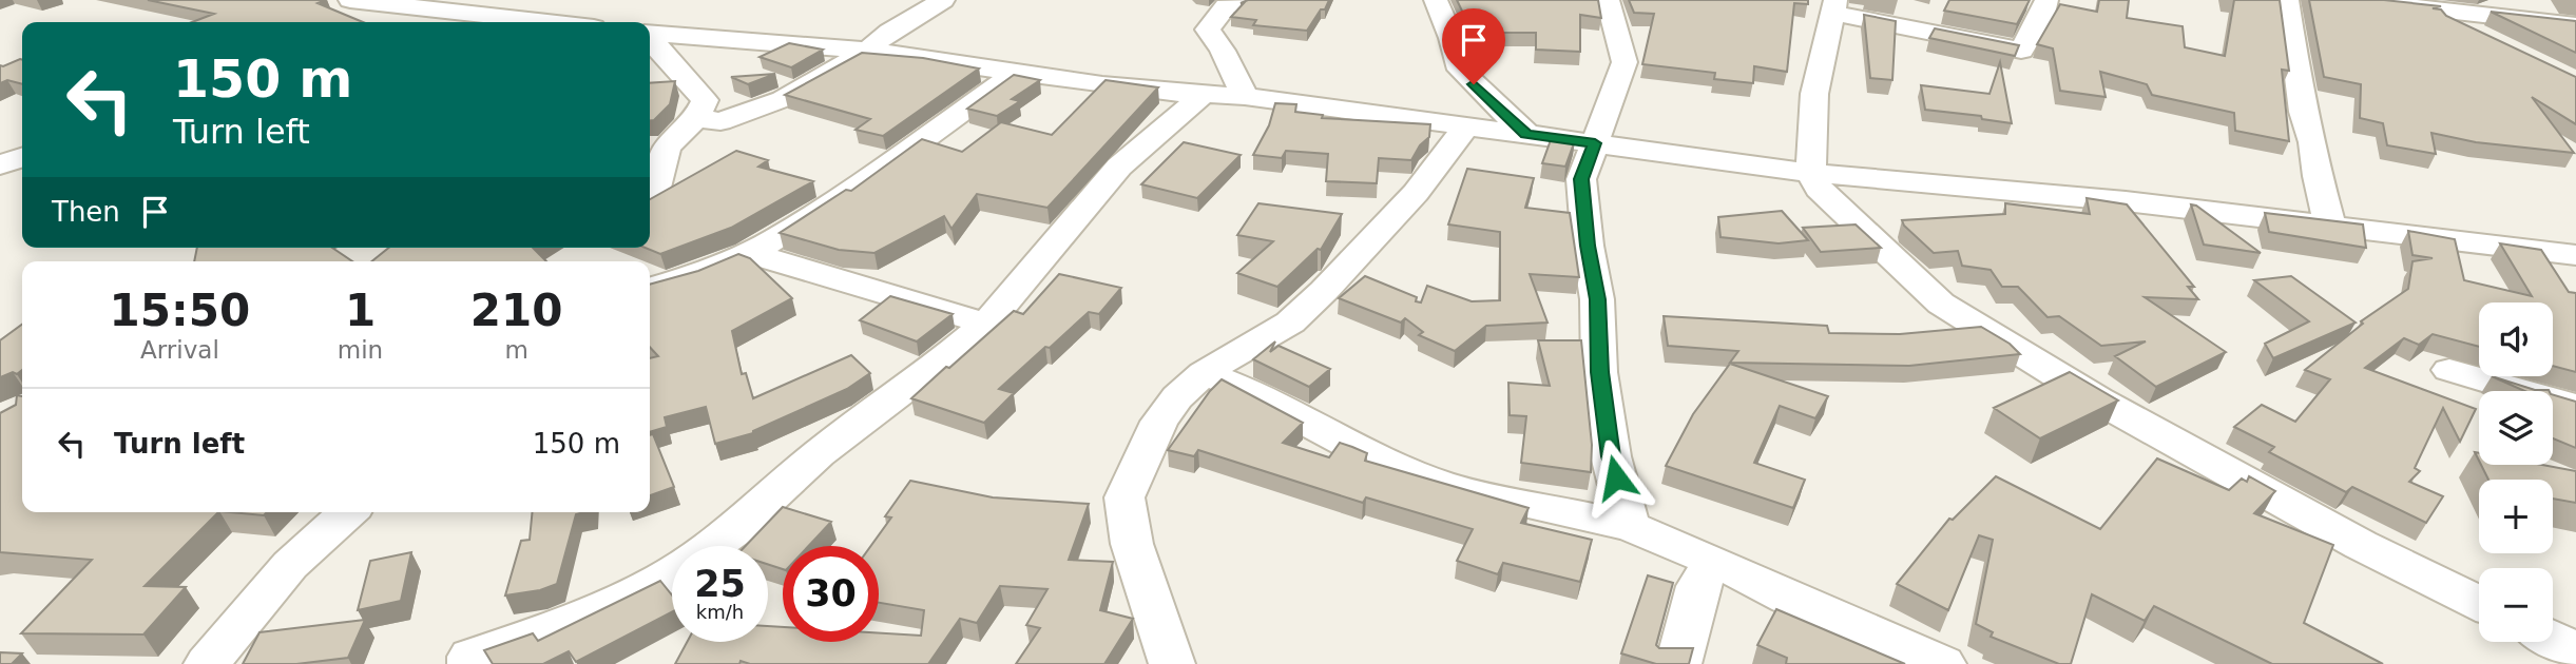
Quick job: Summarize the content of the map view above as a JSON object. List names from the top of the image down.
{
  "page": {
    "turn": ["150 m", "Turn left"],
    "then": "Then",
    "eta": [
      "15:50",
      "Arrival",
      "1",
      "min",
      "210",
      "m"
    ],
    "map_buttons": ["+", "−"],
    "list": [
      {
        "name": "Turn left",
        "value": "150 m"
      }
    ],
    "speed": "25 km/h",
    "limit": "30"
  }
}
